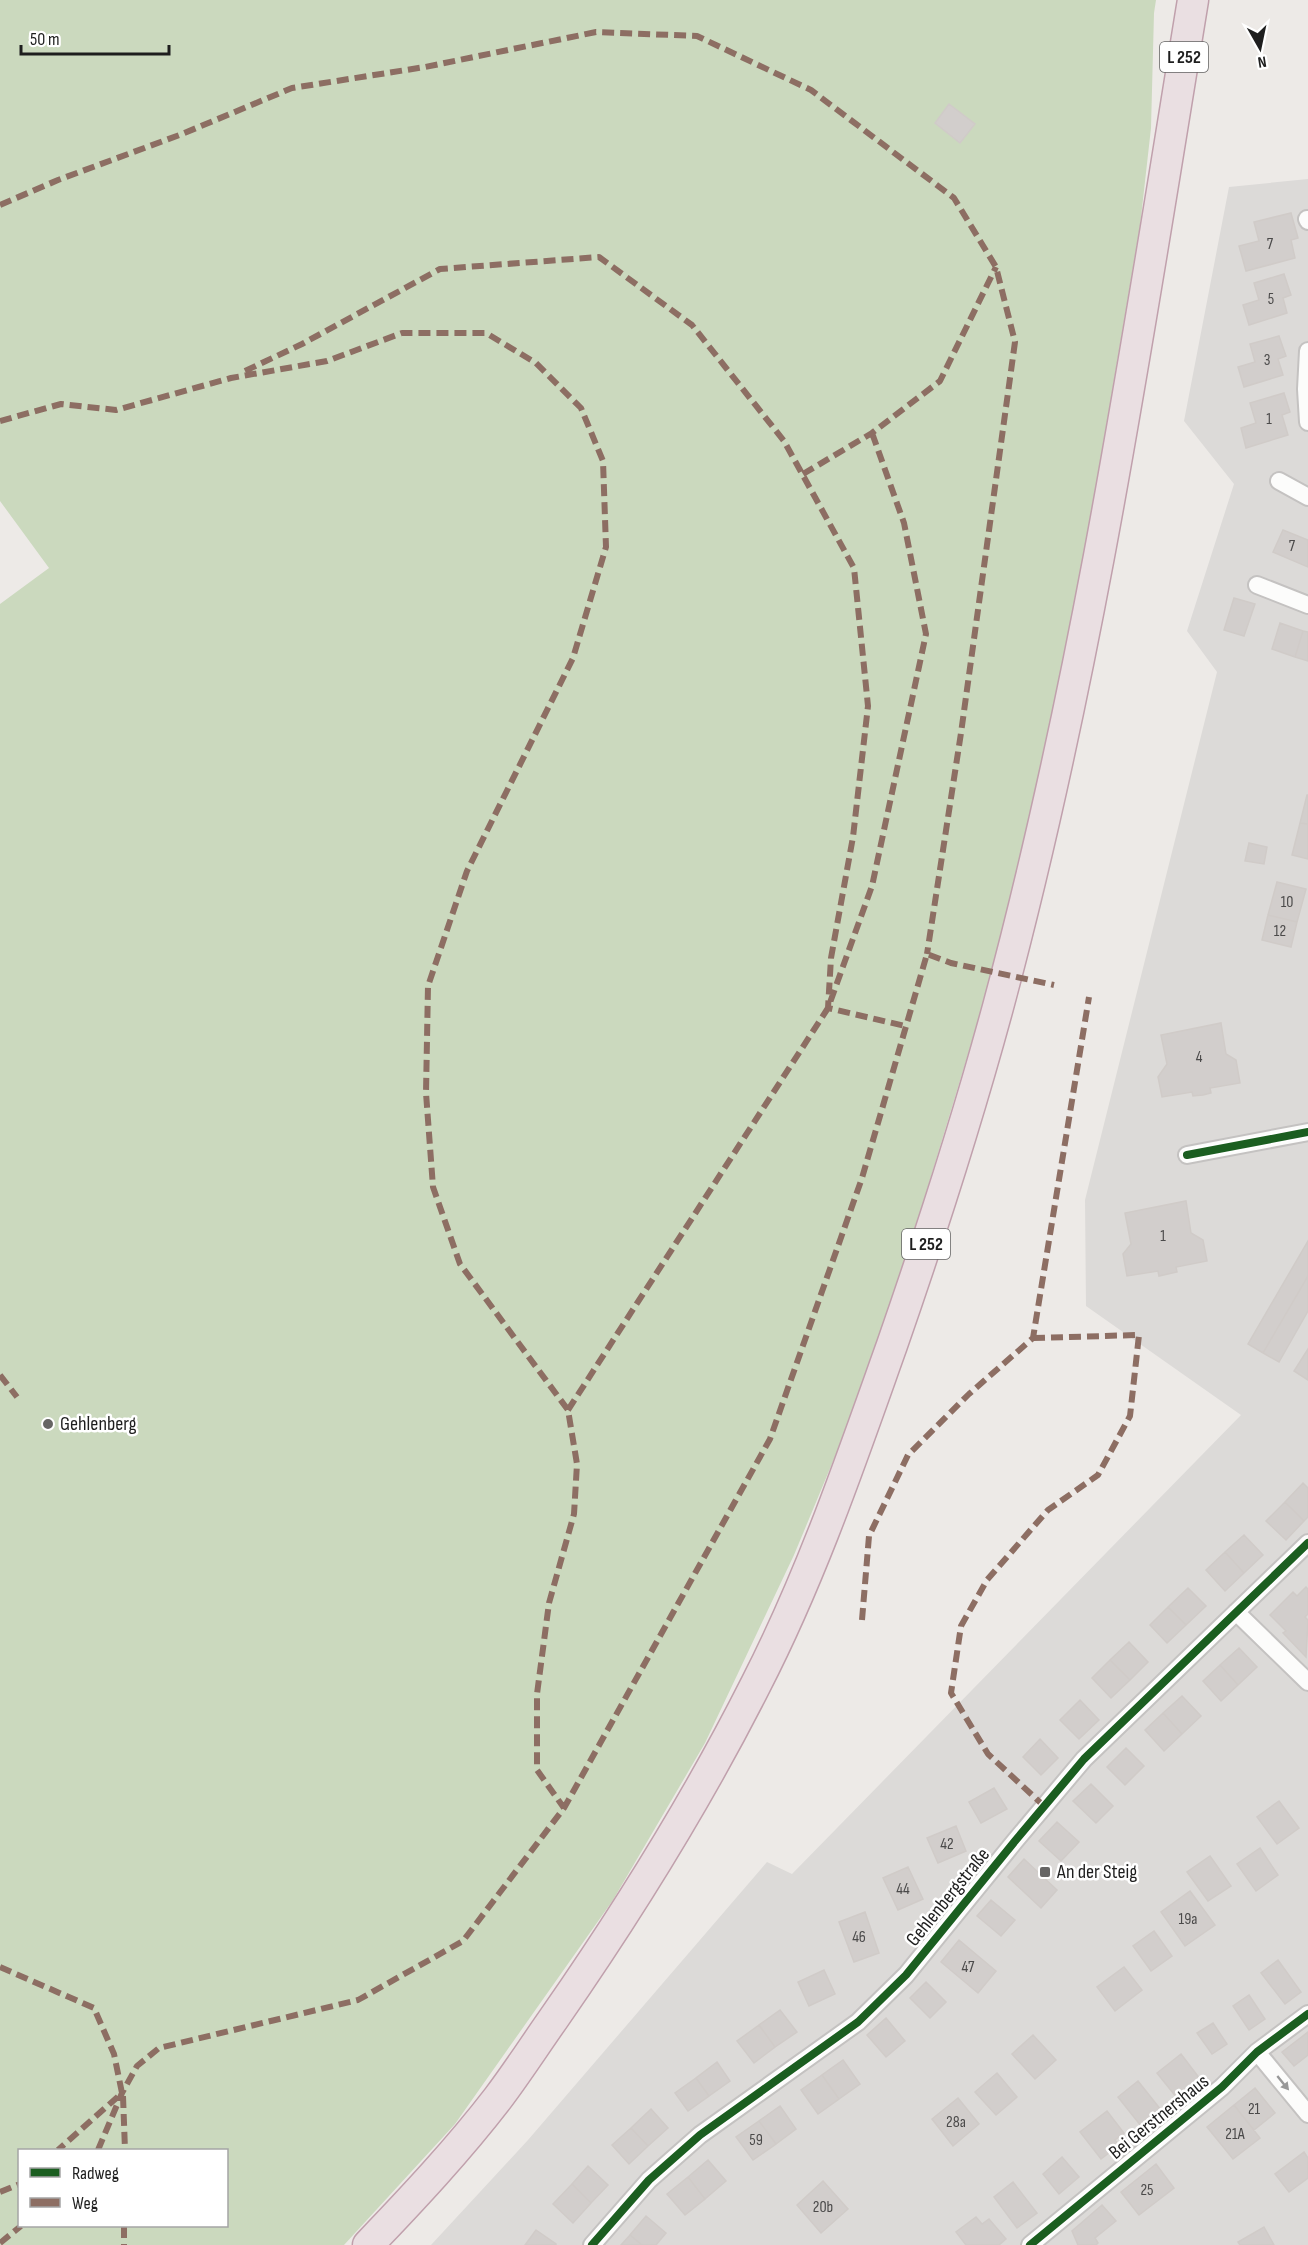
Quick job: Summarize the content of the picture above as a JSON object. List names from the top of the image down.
{
  "streets": {
    "highway": ["L 252"],
    "street": ["Gehlenbergstraße", "Bei Gerstnershaus"]
  },
  "places": {
    "other": ["Gehlenberg"],
    "transit": ["An der Steig"]
  },
  "house_numbers": [
    "7",
    "5",
    "3",
    "1",
    "7",
    "10",
    "12",
    "4",
    "1",
    "42",
    "44",
    "19a",
    "46",
    "47",
    "21",
    "28a",
    "21A",
    "59",
    "25",
    "20b"
  ],
  "legend": ["Radweg", "Weg"],
  "scale_bar": "50 m",
  "north": "bottom"
}
